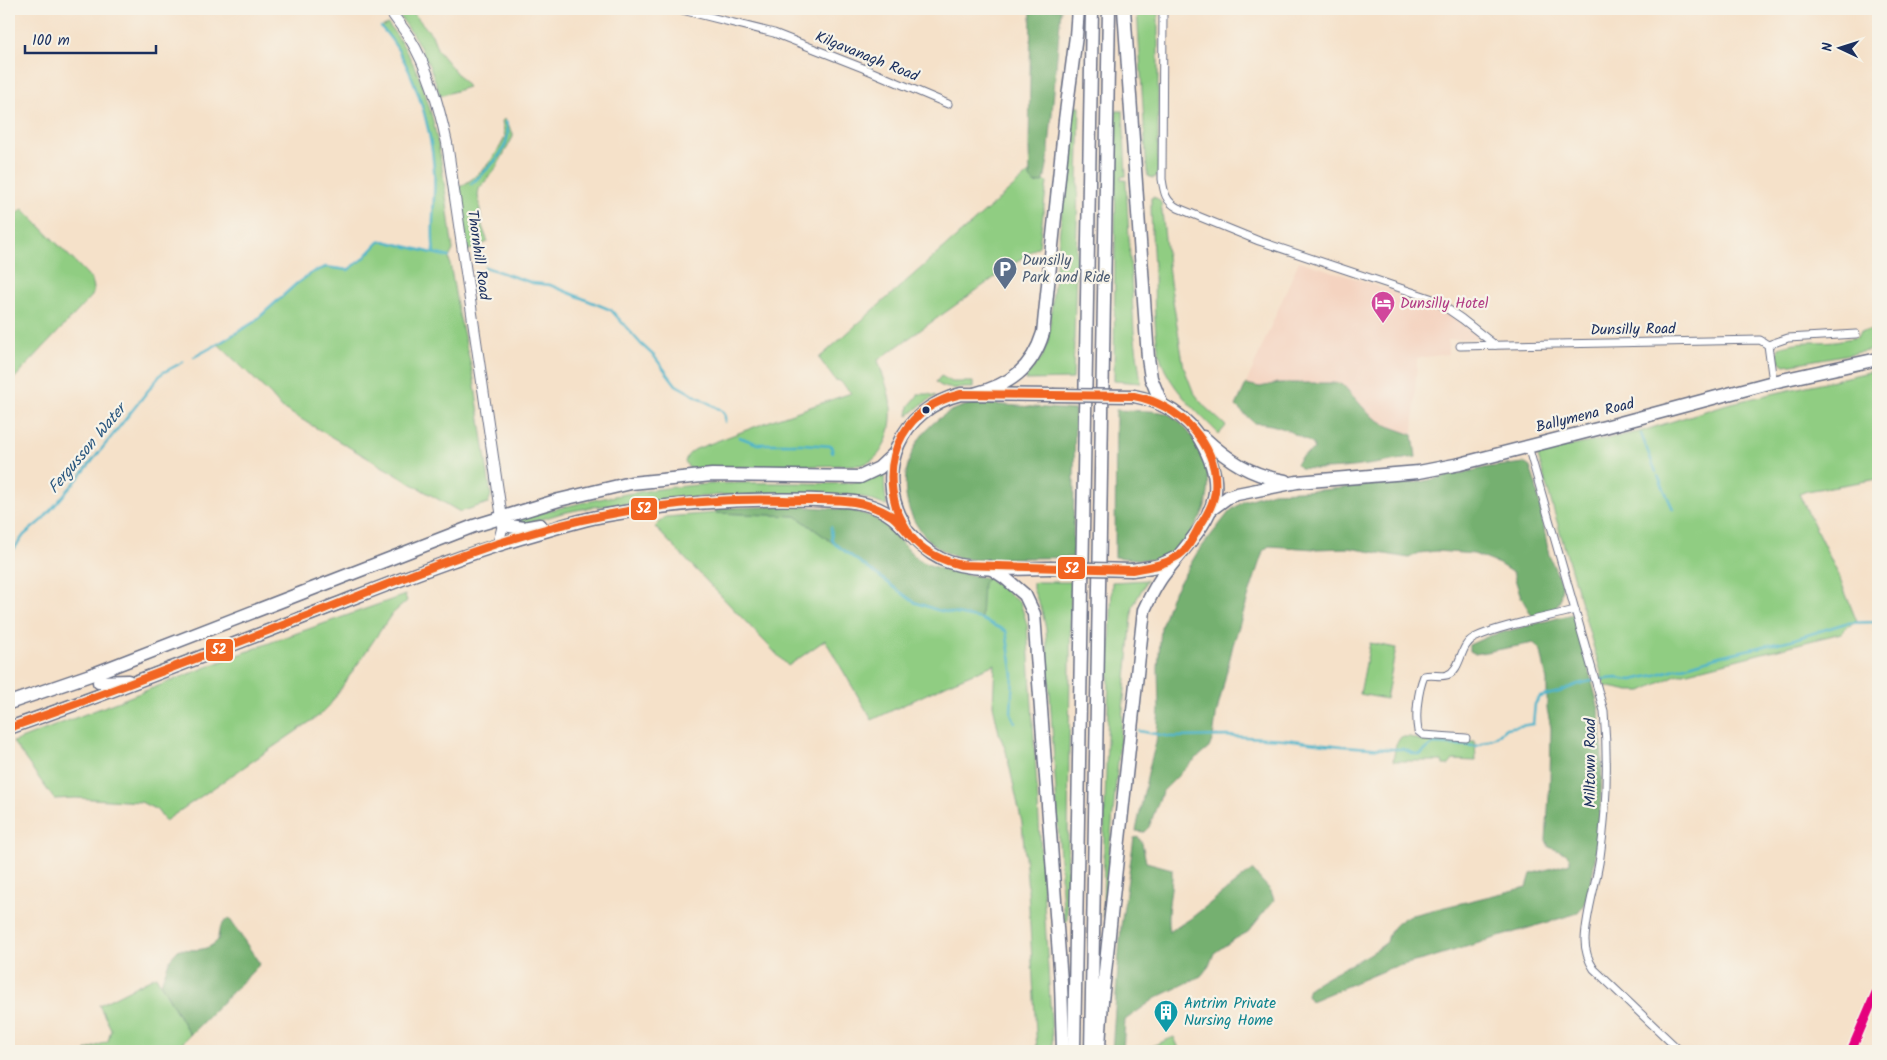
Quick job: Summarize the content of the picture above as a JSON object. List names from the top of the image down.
{
  "streets": {
    "highway": ["Ballymena Road"],
    "street": [
      "Kilgavanagh Road",
      "Thornhill Road",
      "Dunsilly Road",
      "Milltown Road"
    ]
  },
  "crossings": [
    ["Ballymena Road", "Milltown Road"]
  ],
  "water": ["Fergusson Water"],
  "places": {
    "parking": ["Dunsilly Park and Ride"],
    "hotel": ["Dunsilly Hotel"],
    "building": ["Antrim Private Nursing Home"]
  },
  "lines": ["transit line 52"],
  "scale_bar": "100 m",
  "north": "left"
}
